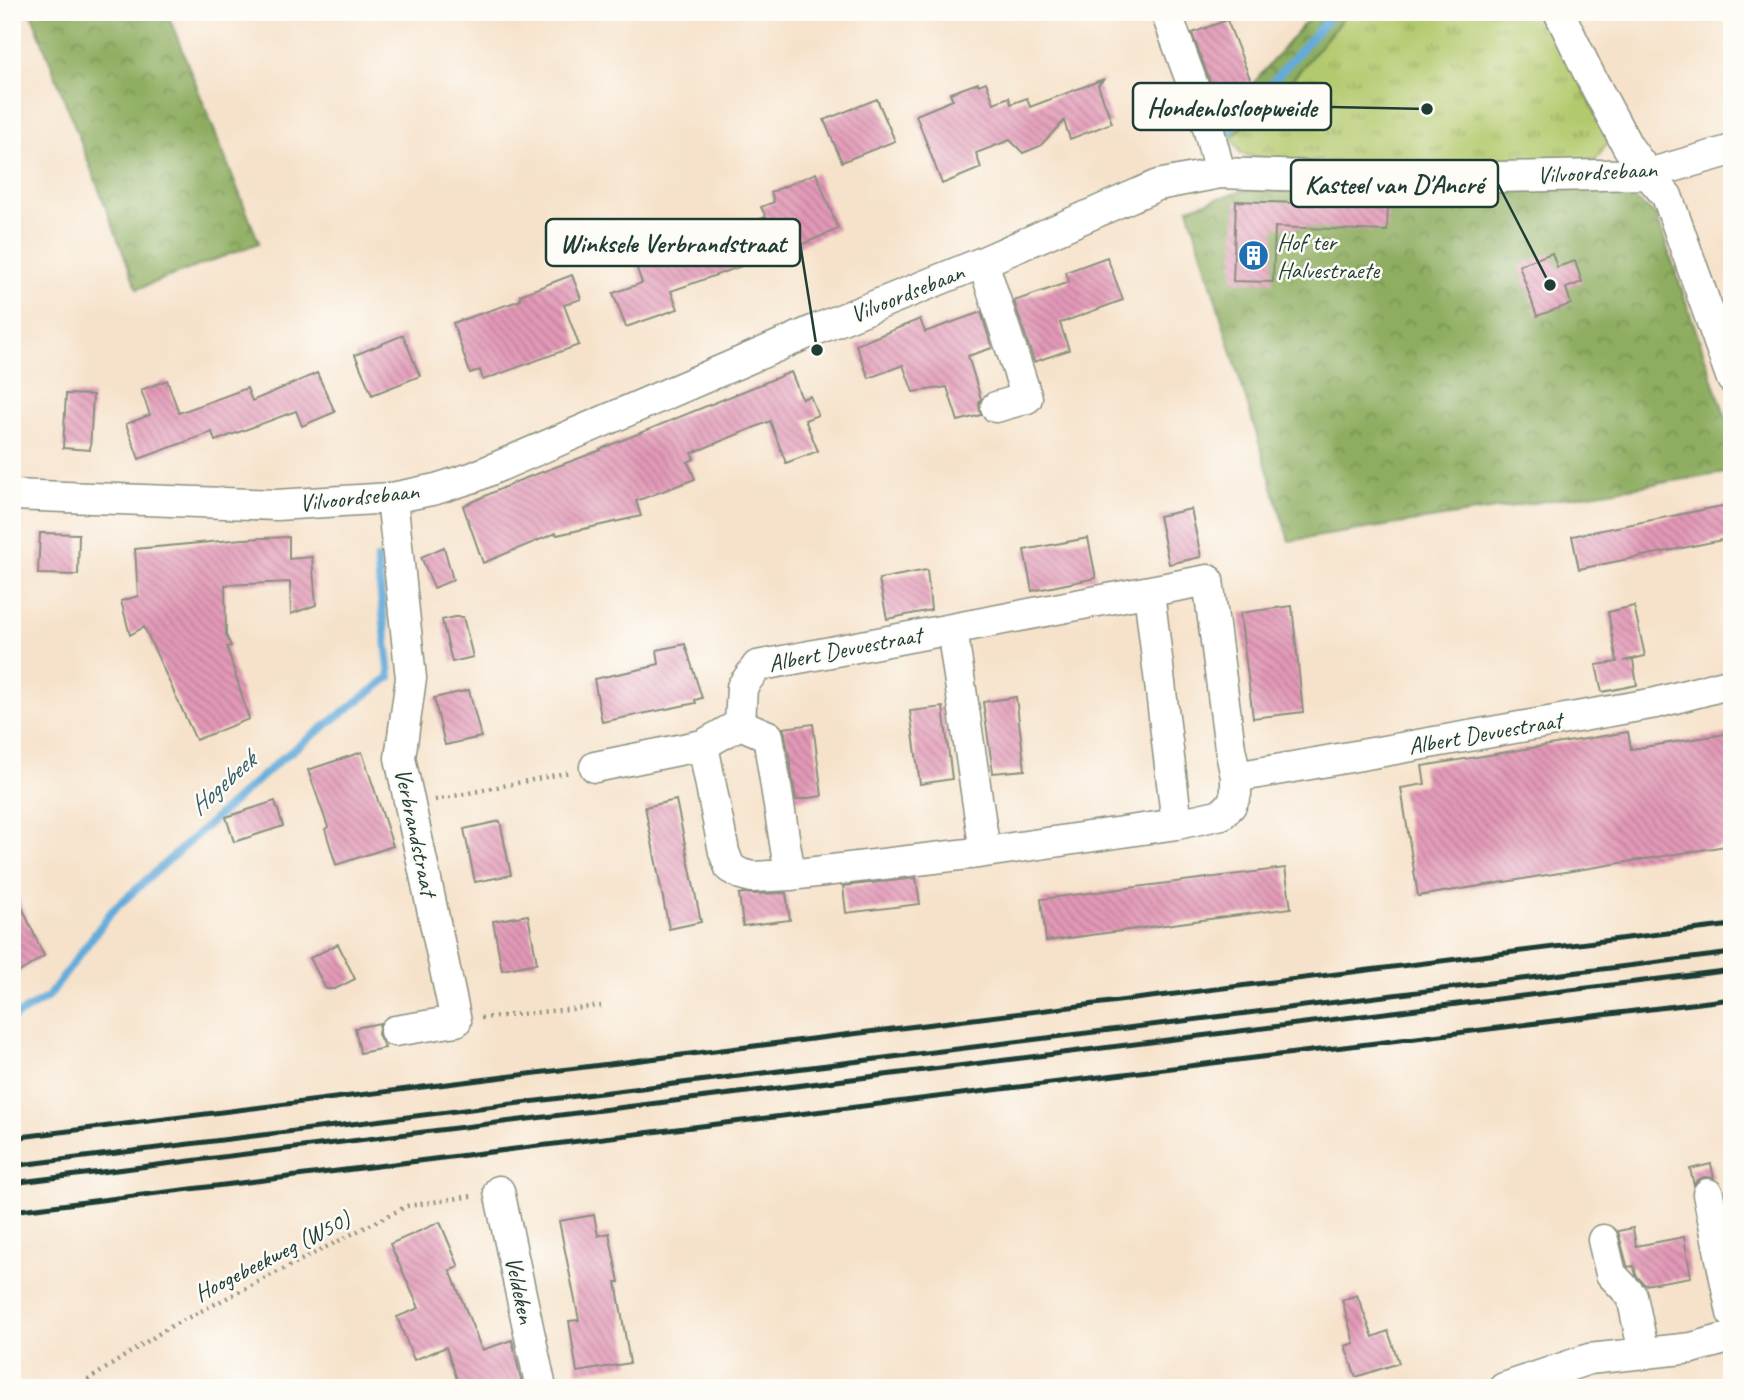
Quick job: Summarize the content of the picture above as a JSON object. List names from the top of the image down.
{
  "streets": {
    "street": [
      "Vilvoordsebaan",
      "Albert Devuestraat",
      "Verbrandstraat",
      "Veldeken"
    ],
    "path": ["Hoogebeekweg (W50)"]
  },
  "crossings": [
    ["Vilvoordsebaan", "Verbrandstraat"],
    ["Hoogebeekweg (W50)", "Veldeken"]
  ],
  "water": ["Hogebeek"],
  "places": {
    "other": ["Hondenlosloopweide", "Kasteel van D'Ancré", "Winksele Verbrandstraat"],
    "building": ["Hof ter Halvestraete"]
  }
}
